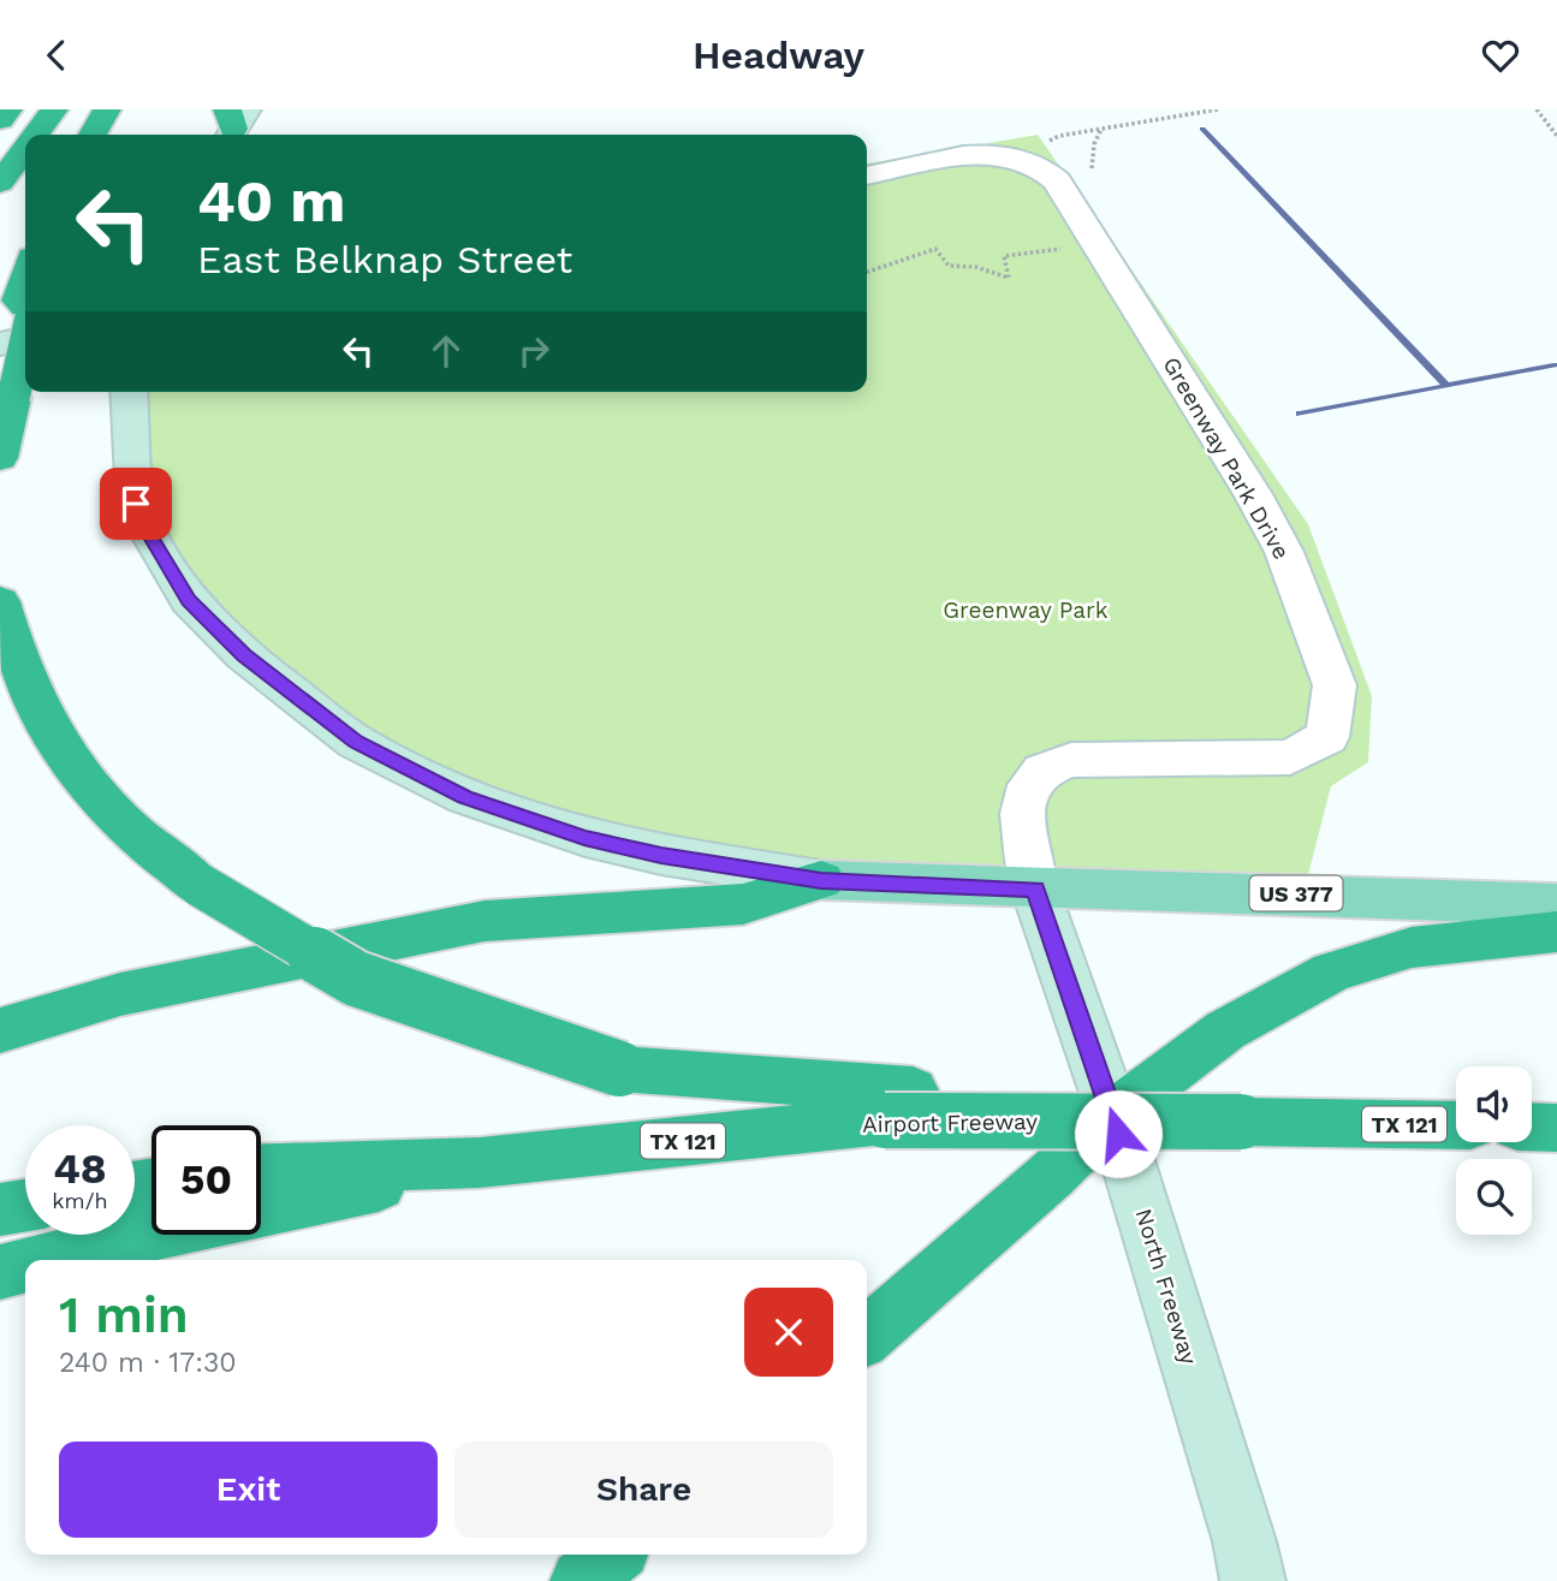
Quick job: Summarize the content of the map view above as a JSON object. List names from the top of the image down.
{
  "streets": {
    "highway": ["Airport Freeway", "TX 121"],
    "main road": ["US 377", "North Freeway"],
    "street": ["Greenway Park Drive"]
  },
  "crossings": [
    ["Greenway Park Drive", "US 377"],
    ["Greenway Park Drive", "North Freeway"],
    ["US 377", "North Freeway"],
    ["Airport Freeway", "TX 121"]
  ],
  "parks": ["Greenway Park"],
  "page": {
    "header": "Headway",
    "turn": ["40 m", "East Belknap Street"],
    "speed": "48 km/h",
    "limit": "50",
    "heading": ["1 min", "240 m · 17:30"],
    "buttons": ["Exit", "Share"]
  }
}
